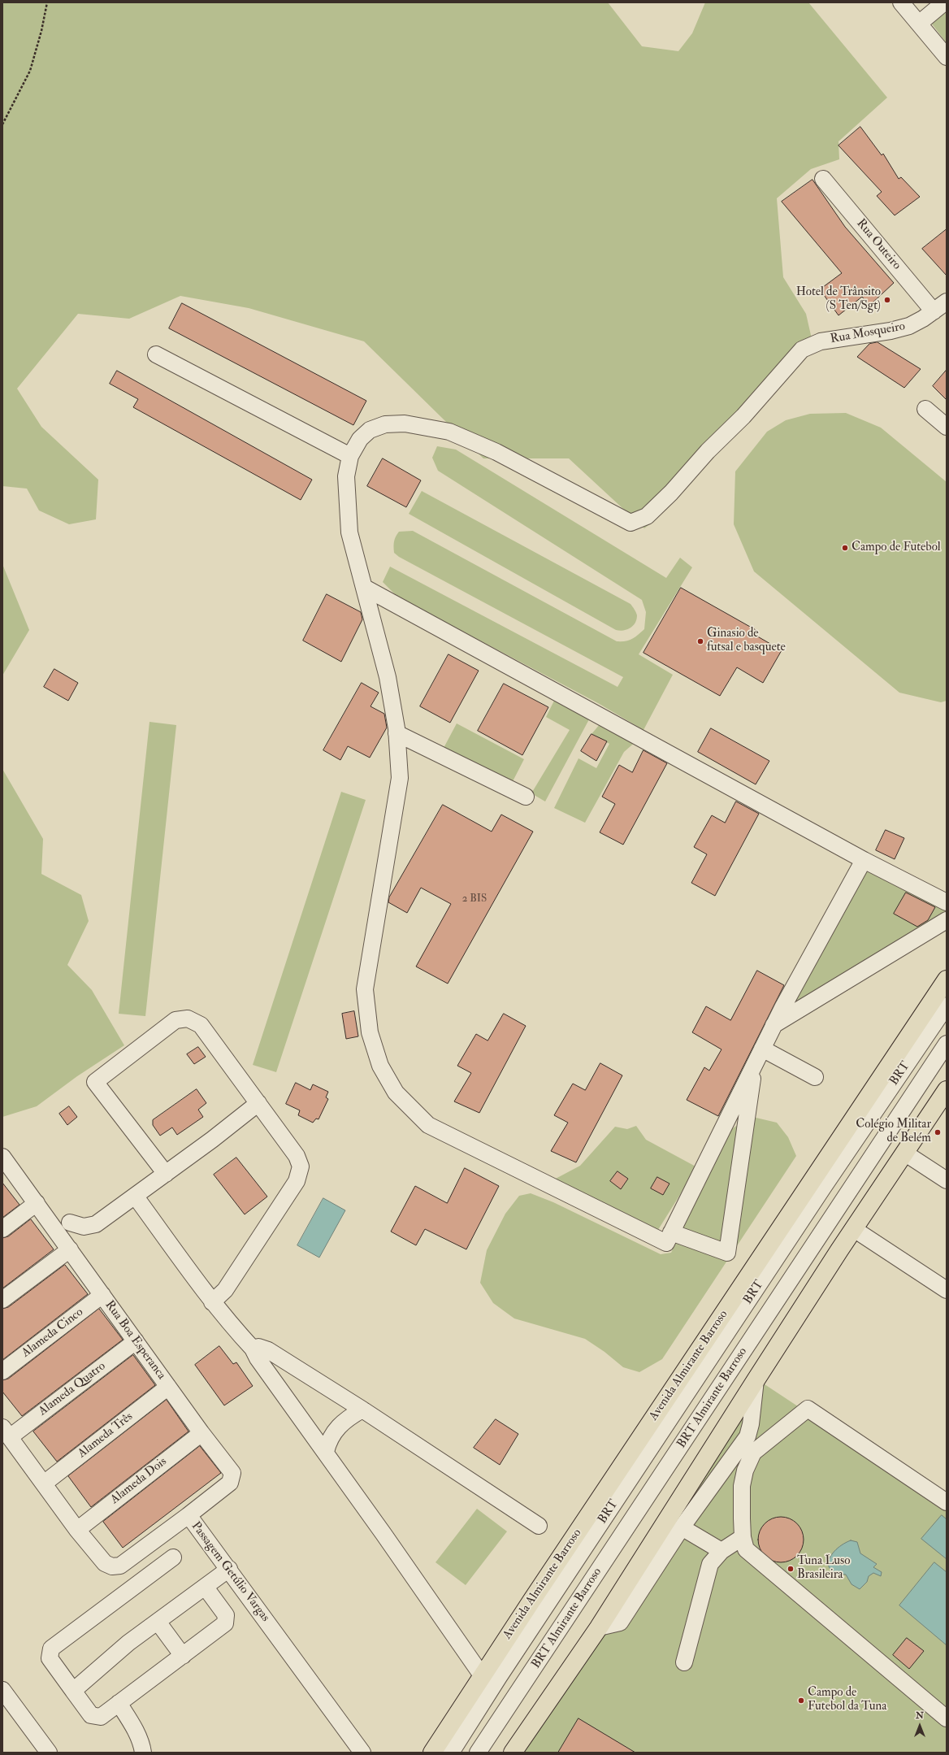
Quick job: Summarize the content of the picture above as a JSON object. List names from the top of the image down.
{
  "streets": {
    "highway": ["Avenida Almirante Barroso"],
    "street": [
      "Rua Outeiro",
      "Rua Mosqueiro",
      "BRT",
      "Alameda Cinco",
      "Rua Boa Esperanca",
      "Alameda Quatro",
      "BRT Almirante Barroso",
      "Alameda Três",
      "Alameda Dois",
      "Passagem Getúlio Vargas"
    ]
  },
  "crossings": [
    ["Rua Outeiro", "Rua Mosqueiro"],
    ["BRT", "BRT Almirante Barroso"],
    ["Alameda Cinco", "Rua Boa Esperanca"],
    ["Rua Boa Esperanca", "Alameda Quatro"],
    ["Rua Boa Esperanca", "Alameda Três"],
    ["Rua Boa Esperanca", "Alameda Dois"],
    ["Rua Boa Esperanca", "Passagem Getúlio Vargas"],
    ["Alameda Quatro", "Passagem Getúlio Vargas"],
    ["Alameda Três", "Passagem Getúlio Vargas"],
    ["Alameda Dois", "Passagem Getúlio Vargas"]
  ],
  "places": [
    "Hotel de Trânsito (S Ten/Sgt)",
    "Campo de Futebol",
    "Ginasio de futsal e basquete",
    "Colégio Militar de Belém",
    "Tuna Luso Brasileira",
    "Campo de Futebol da Tuna"
  ],
  "house_numbers": ["2 BIS"],
  "north": "top"
}
